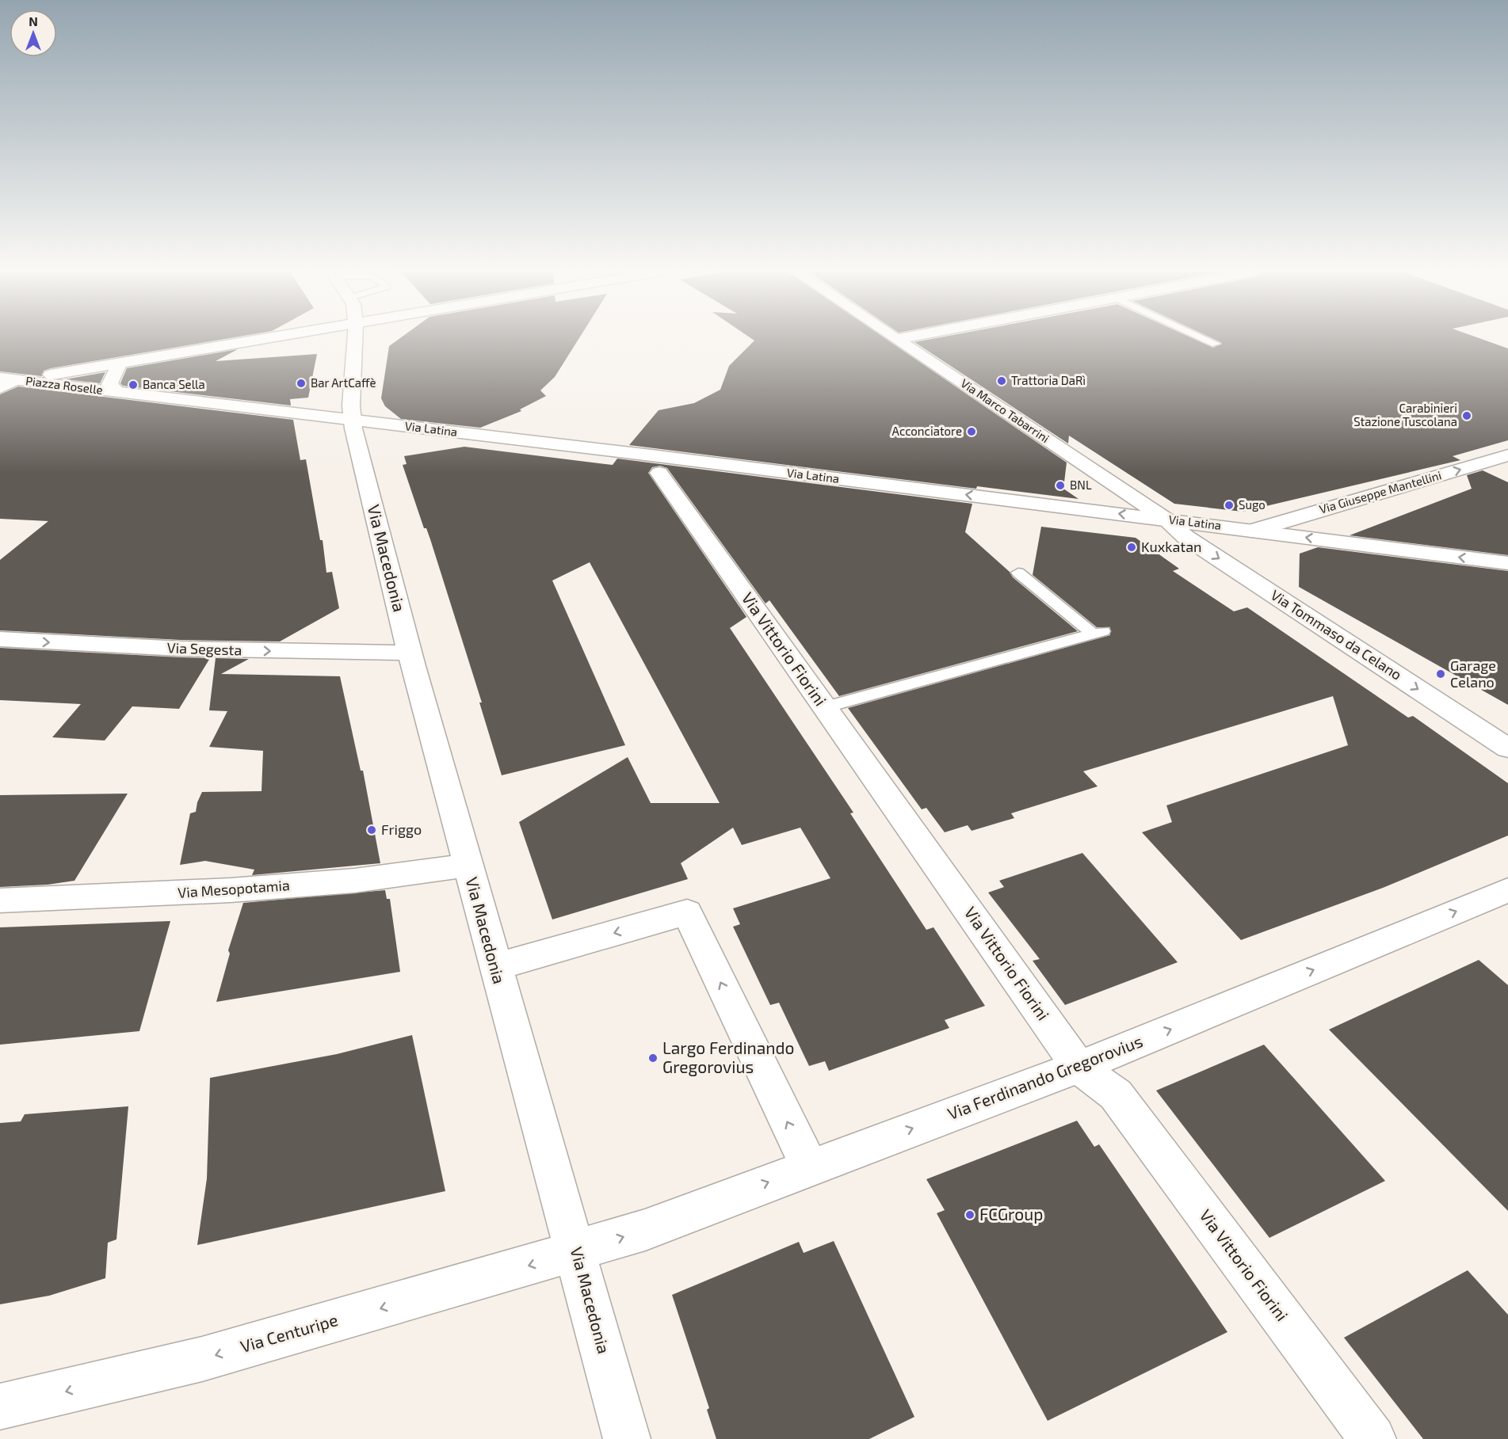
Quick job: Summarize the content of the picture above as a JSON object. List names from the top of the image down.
{
  "streets": {
    "street": [
      "Piazza Roselle",
      "Via Marco Tabarrini",
      "Via Latina",
      "Via Giuseppe Mantellini",
      "Via Macedonia",
      "Via Tommaso da Celano",
      "Via Segesta",
      "Via Vittorio Fiorini",
      "Via Mesopotamia",
      "Via Ferdinando Gregorovius",
      "Via Centuripe"
    ]
  },
  "crossings": [
    ["Piazza Roselle", "Via Latina"],
    ["Via Marco Tabarrini", "Via Latina"],
    ["Via Marco Tabarrini", "Via Tommaso da Celano"],
    ["Via Latina", "Via Giuseppe Mantellini"],
    ["Via Latina", "Via Macedonia"],
    ["Via Latina", "Via Tommaso da Celano"],
    ["Via Macedonia", "Via Segesta"],
    ["Via Macedonia", "Via Mesopotamia"],
    ["Via Macedonia", "Via Ferdinando Gregorovius"],
    ["Via Macedonia", "Via Centuripe"],
    ["Via Vittorio Fiorini", "Via Ferdinando Gregorovius"],
    ["Via Ferdinando Gregorovius", "Via Centuripe"]
  ],
  "one_way": [
    "Via Latina",
    "Via Giuseppe Mantellini",
    "Via Tommaso da Celano",
    "Via Segesta",
    "Via Ferdinando Gregorovius",
    "Via Centuripe"
  ],
  "places": [
    "Trattoria DaRì",
    "Bar ArtCaffè",
    "Banca Sella",
    "Carabinieri Stazione Tuscolana",
    "Acconciatore",
    "BNL",
    "Sugo",
    "Kuxkatan",
    "Garage Celano",
    "Friggo",
    "Largo Ferdinando Gregorovius",
    "FCGroup"
  ],
  "north": "top"
}
